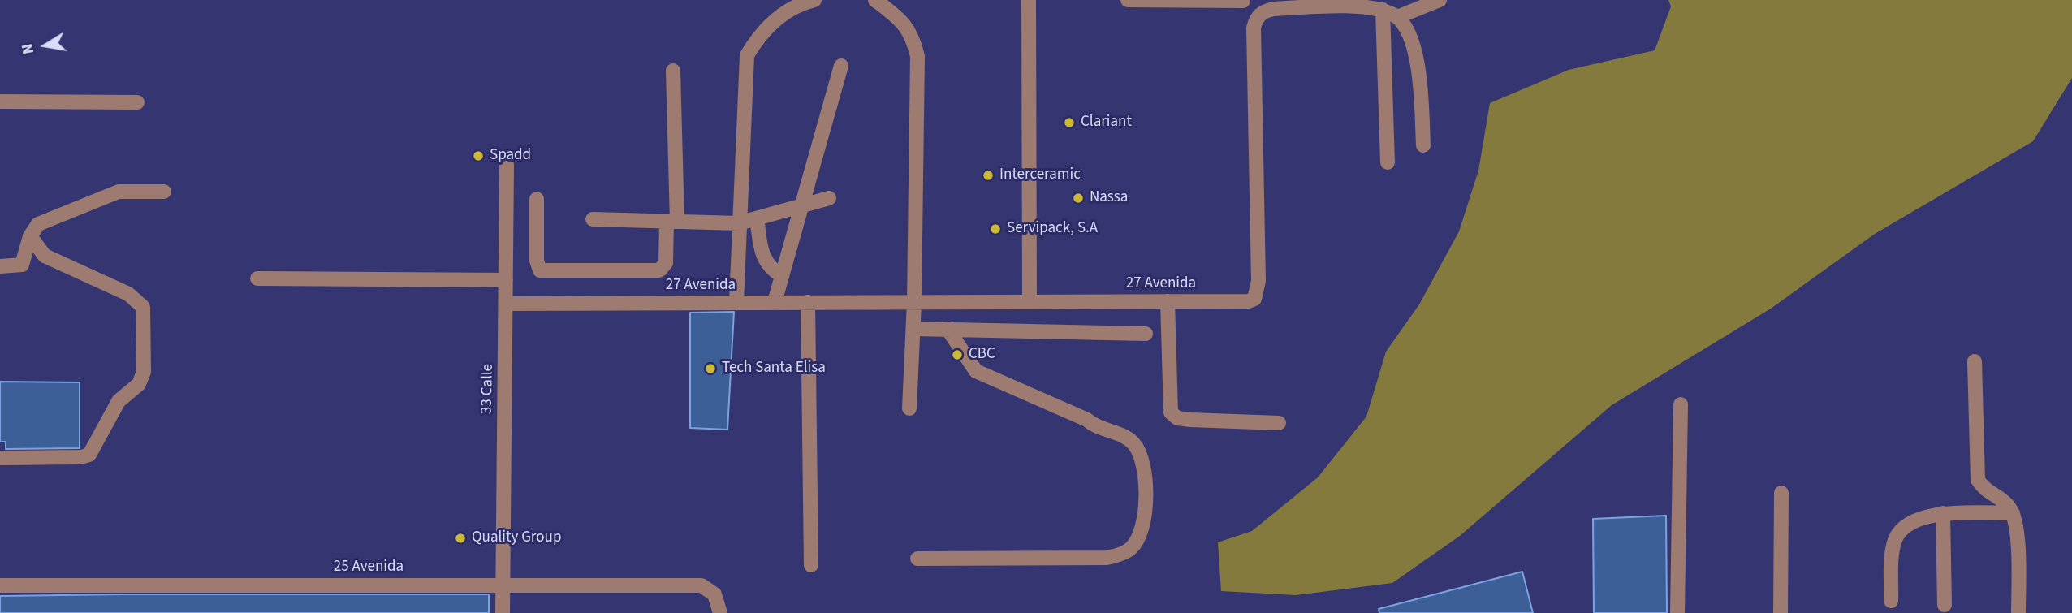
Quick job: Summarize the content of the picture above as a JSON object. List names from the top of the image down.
{
  "streets": {
    "street": ["27 Avenida", "33 Calle", "25 Avenida"]
  },
  "crossings": [
    ["27 Avenida", "33 Calle"],
    ["33 Calle", "25 Avenida"]
  ],
  "places": [
    "Clariant",
    "Spadd",
    "Interceramic",
    "Nassa",
    "Servipack, S.A",
    "CBC",
    "Tech Santa Elisa",
    "Quality Group"
  ],
  "north": "left"
}
